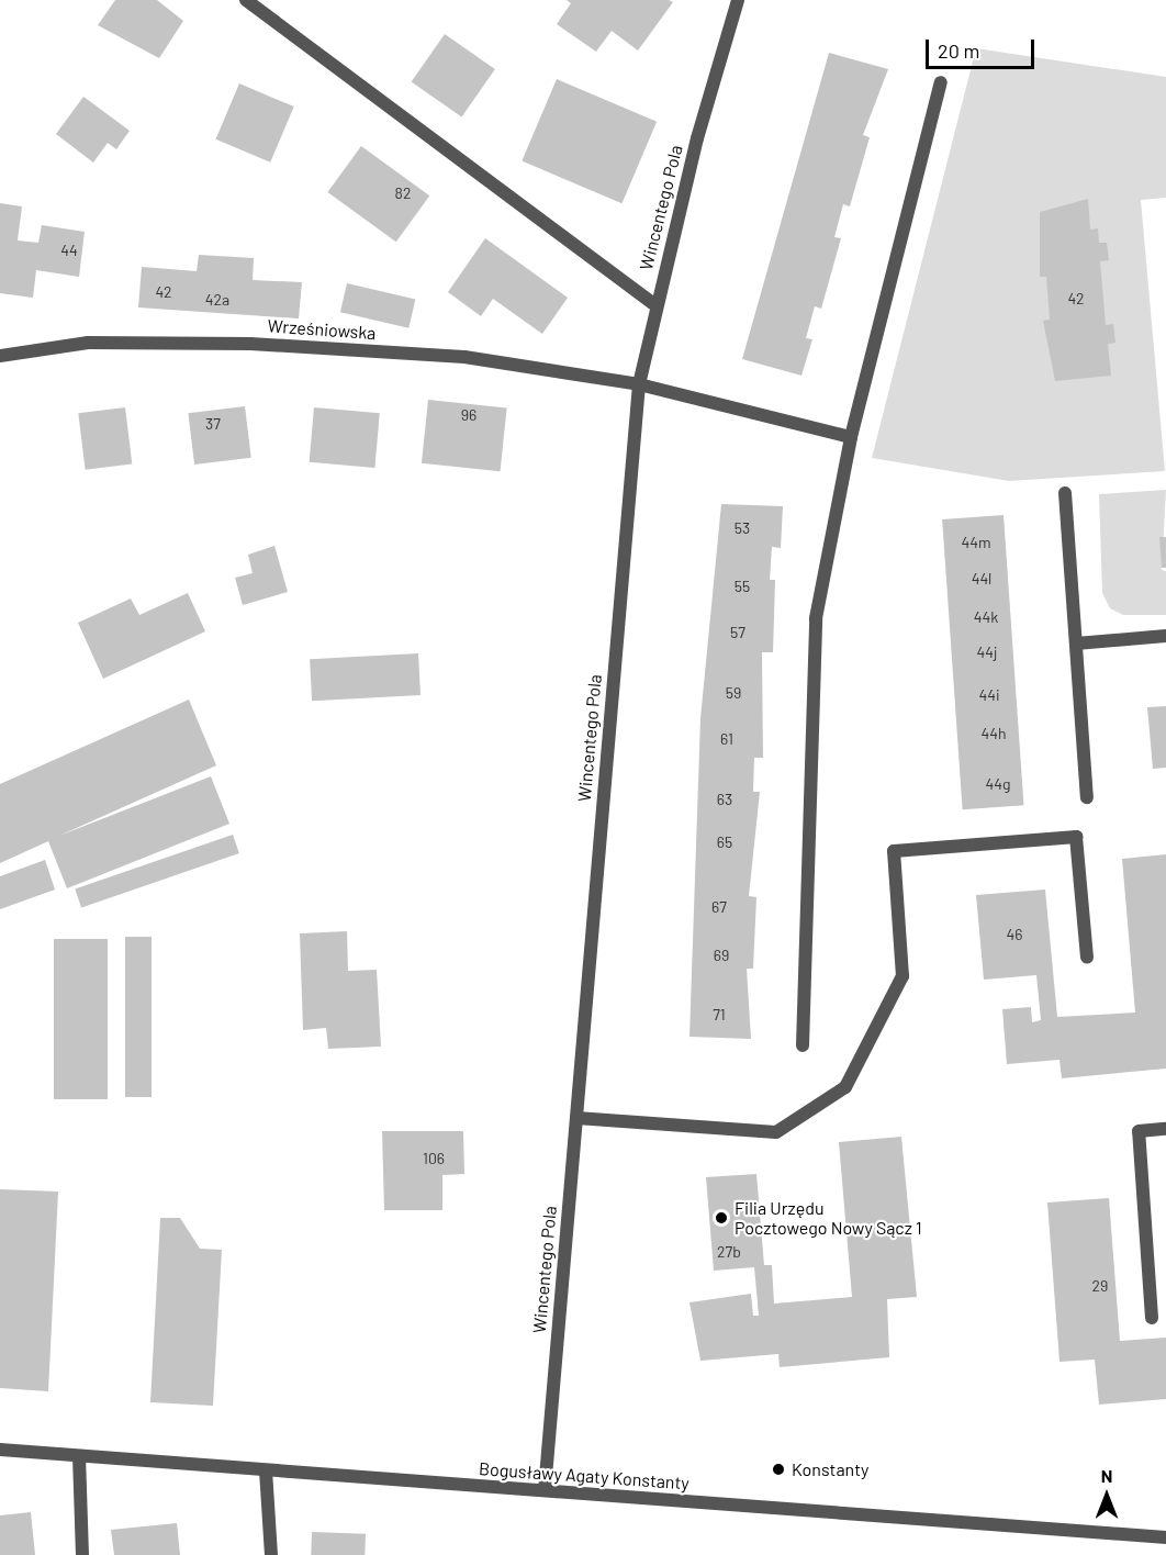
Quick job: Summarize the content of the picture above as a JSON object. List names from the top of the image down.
{
  "streets": {
    "street": ["Wincentego Pola", "Wrześniowska", "Bogusławy Agaty Konstanty"]
  },
  "crossings": [
    ["Wincentego Pola", "Wrześniowska"],
    ["Wincentego Pola", "Bogusławy Agaty Konstanty"]
  ],
  "places": ["Filia Urzędu Pocztowego Nowy Sącz 1", "Konstanty"],
  "house_numbers": [
    "82",
    "44",
    "42",
    "42",
    "42a",
    "96",
    "37",
    "53",
    "44m",
    "44l",
    "55",
    "44k",
    "57",
    "44j",
    "59",
    "44i",
    "44h",
    "61",
    "44g",
    "63",
    "65",
    "67",
    "46",
    "69",
    "71",
    "106",
    "27b",
    "29"
  ],
  "scale_bar": "20 m",
  "north": "top"
}
